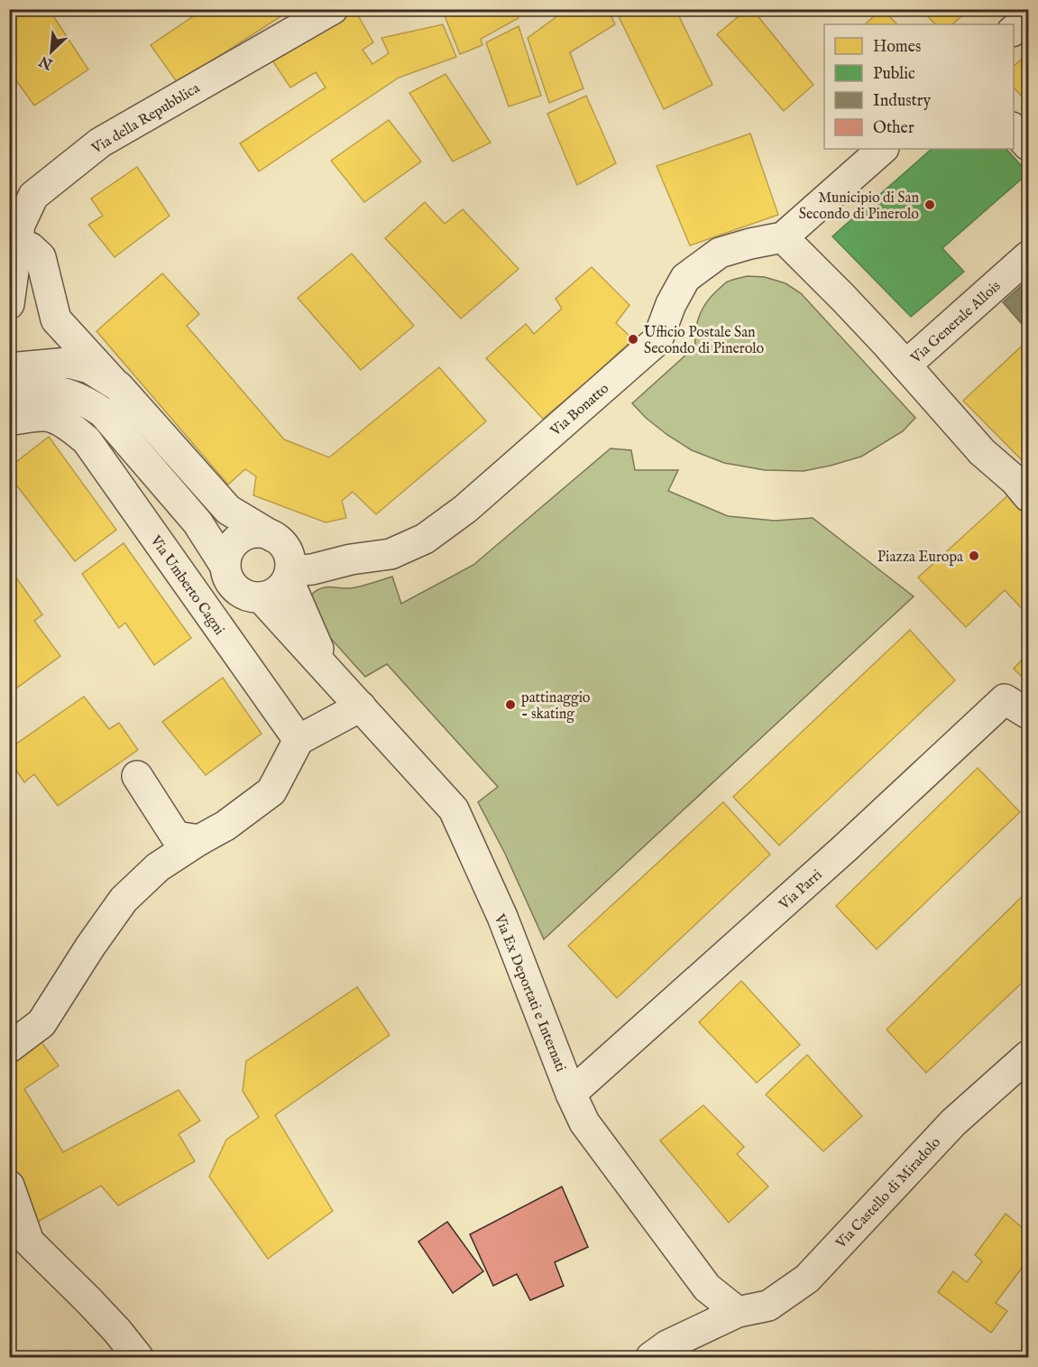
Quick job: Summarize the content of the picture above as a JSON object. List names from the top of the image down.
{
  "streets": {
    "street": [
      "Via della Repubblica",
      "Via Generale Allois",
      "Via Bonatto",
      "Via Umberto Cagni",
      "Via Parri",
      "Via Ex Deportati e Internati",
      "Via Castello di Miradolo"
    ]
  },
  "crossings": [
    ["Via Bonatto", "Via Ex Deportati e Internati"],
    ["Via Parri", "Via Ex Deportati e Internati"],
    ["Via Ex Deportati e Internati", "Via Castello di Miradolo"]
  ],
  "places": [
    "Municipio di San Secondo di Pinerolo",
    "Ufficio Postale San Secondo di Pinerolo",
    "Piazza Europa",
    "pattinaggio - skating"
  ],
  "legend": [
    "Homes",
    "Public",
    "Industry",
    "Other"
  ],
  "north": "bottom left"
}
